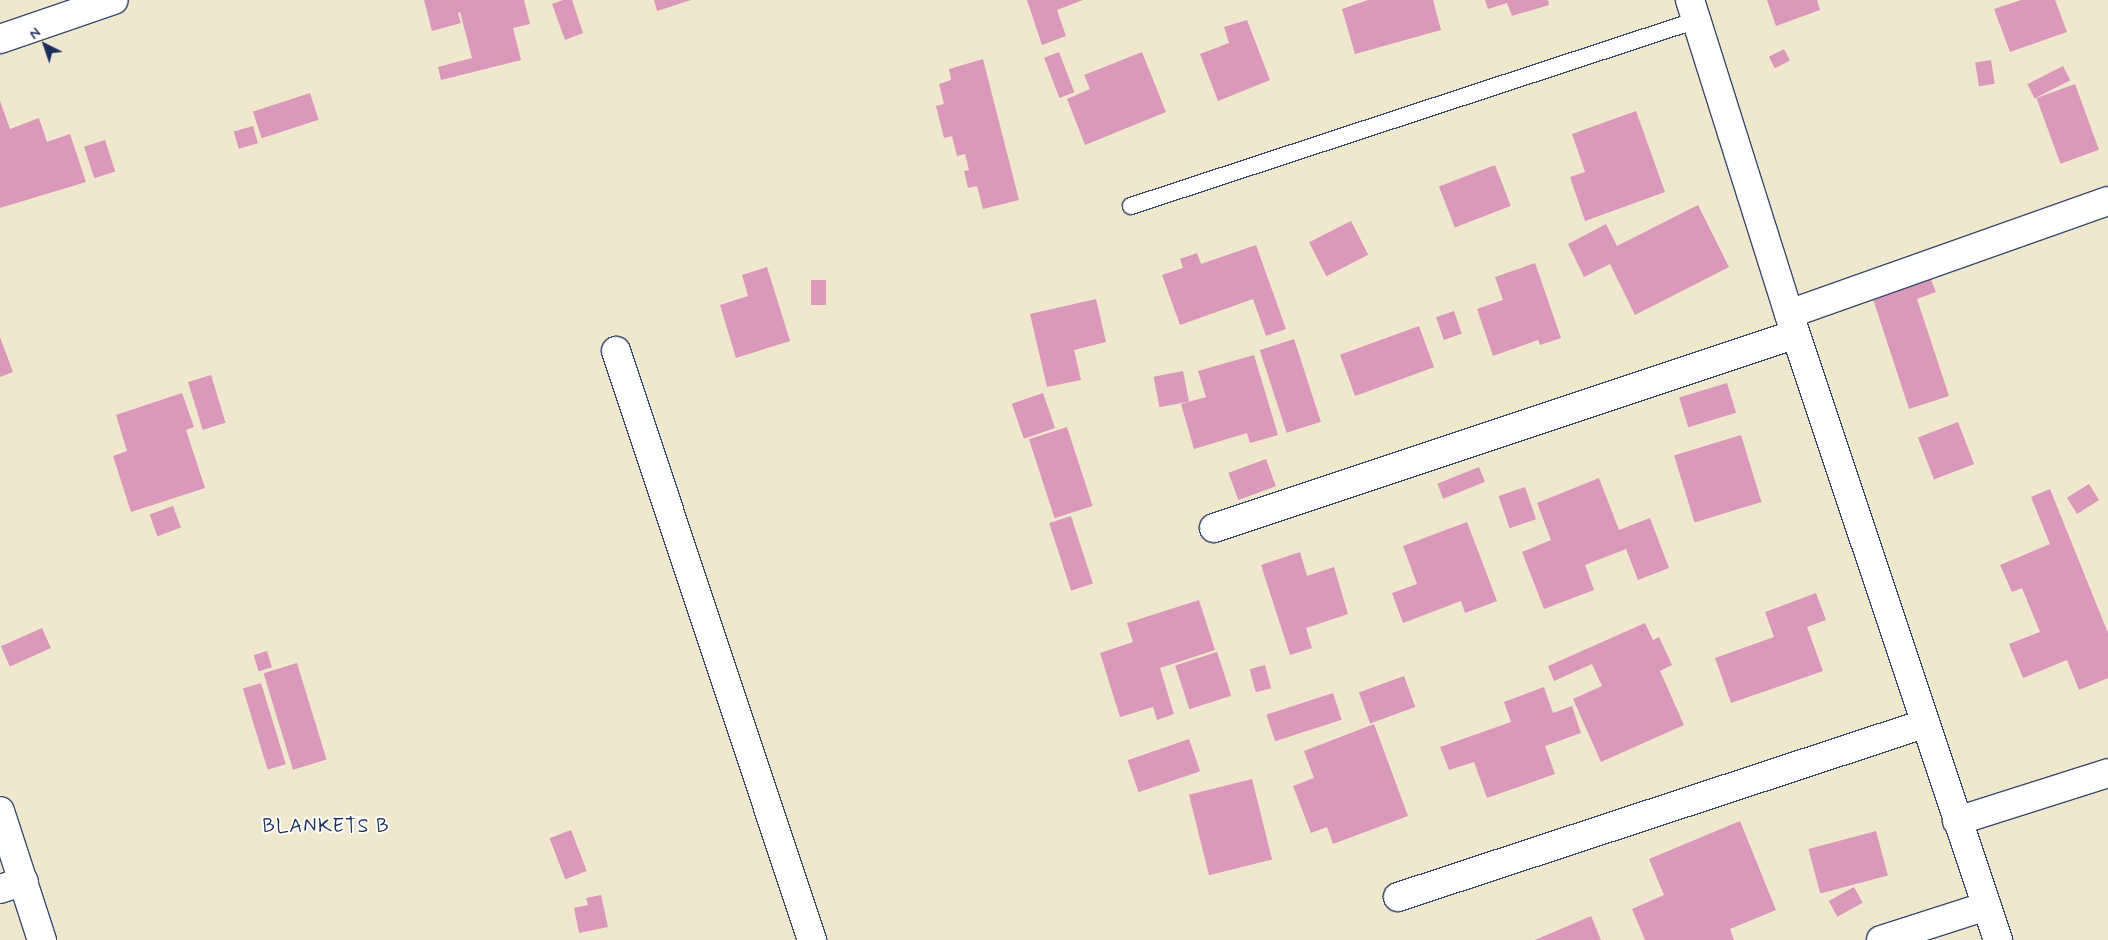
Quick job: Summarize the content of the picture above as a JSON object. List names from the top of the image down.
{
  "districts": ["BLANKETS B"],
  "north": "top left"
}
